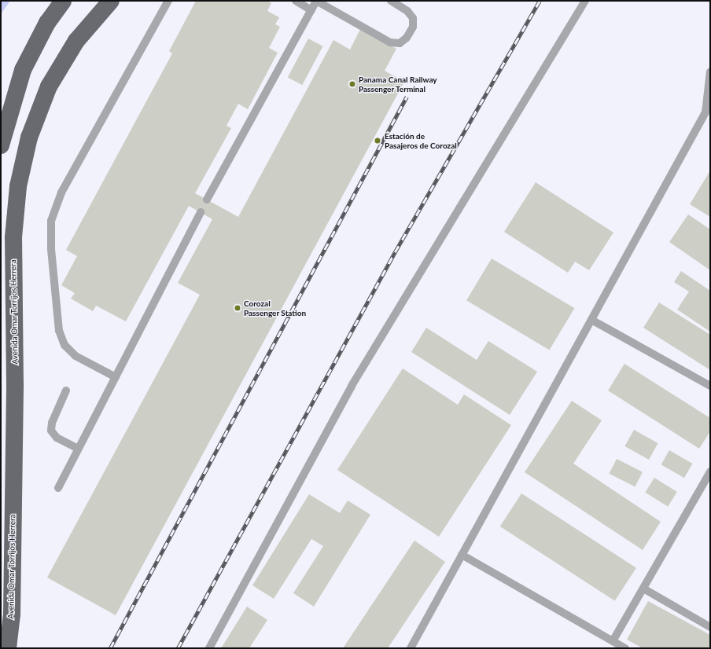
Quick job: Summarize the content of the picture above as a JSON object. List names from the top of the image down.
{
  "streets": {
    "main road": ["Avenida Omar Torrijos Herrera"]
  },
  "places": ["Panama Canal Railway Passenger Terminal", "Estación de Pasajeros de Corozal", "Corozal Passenger Station"]
}
